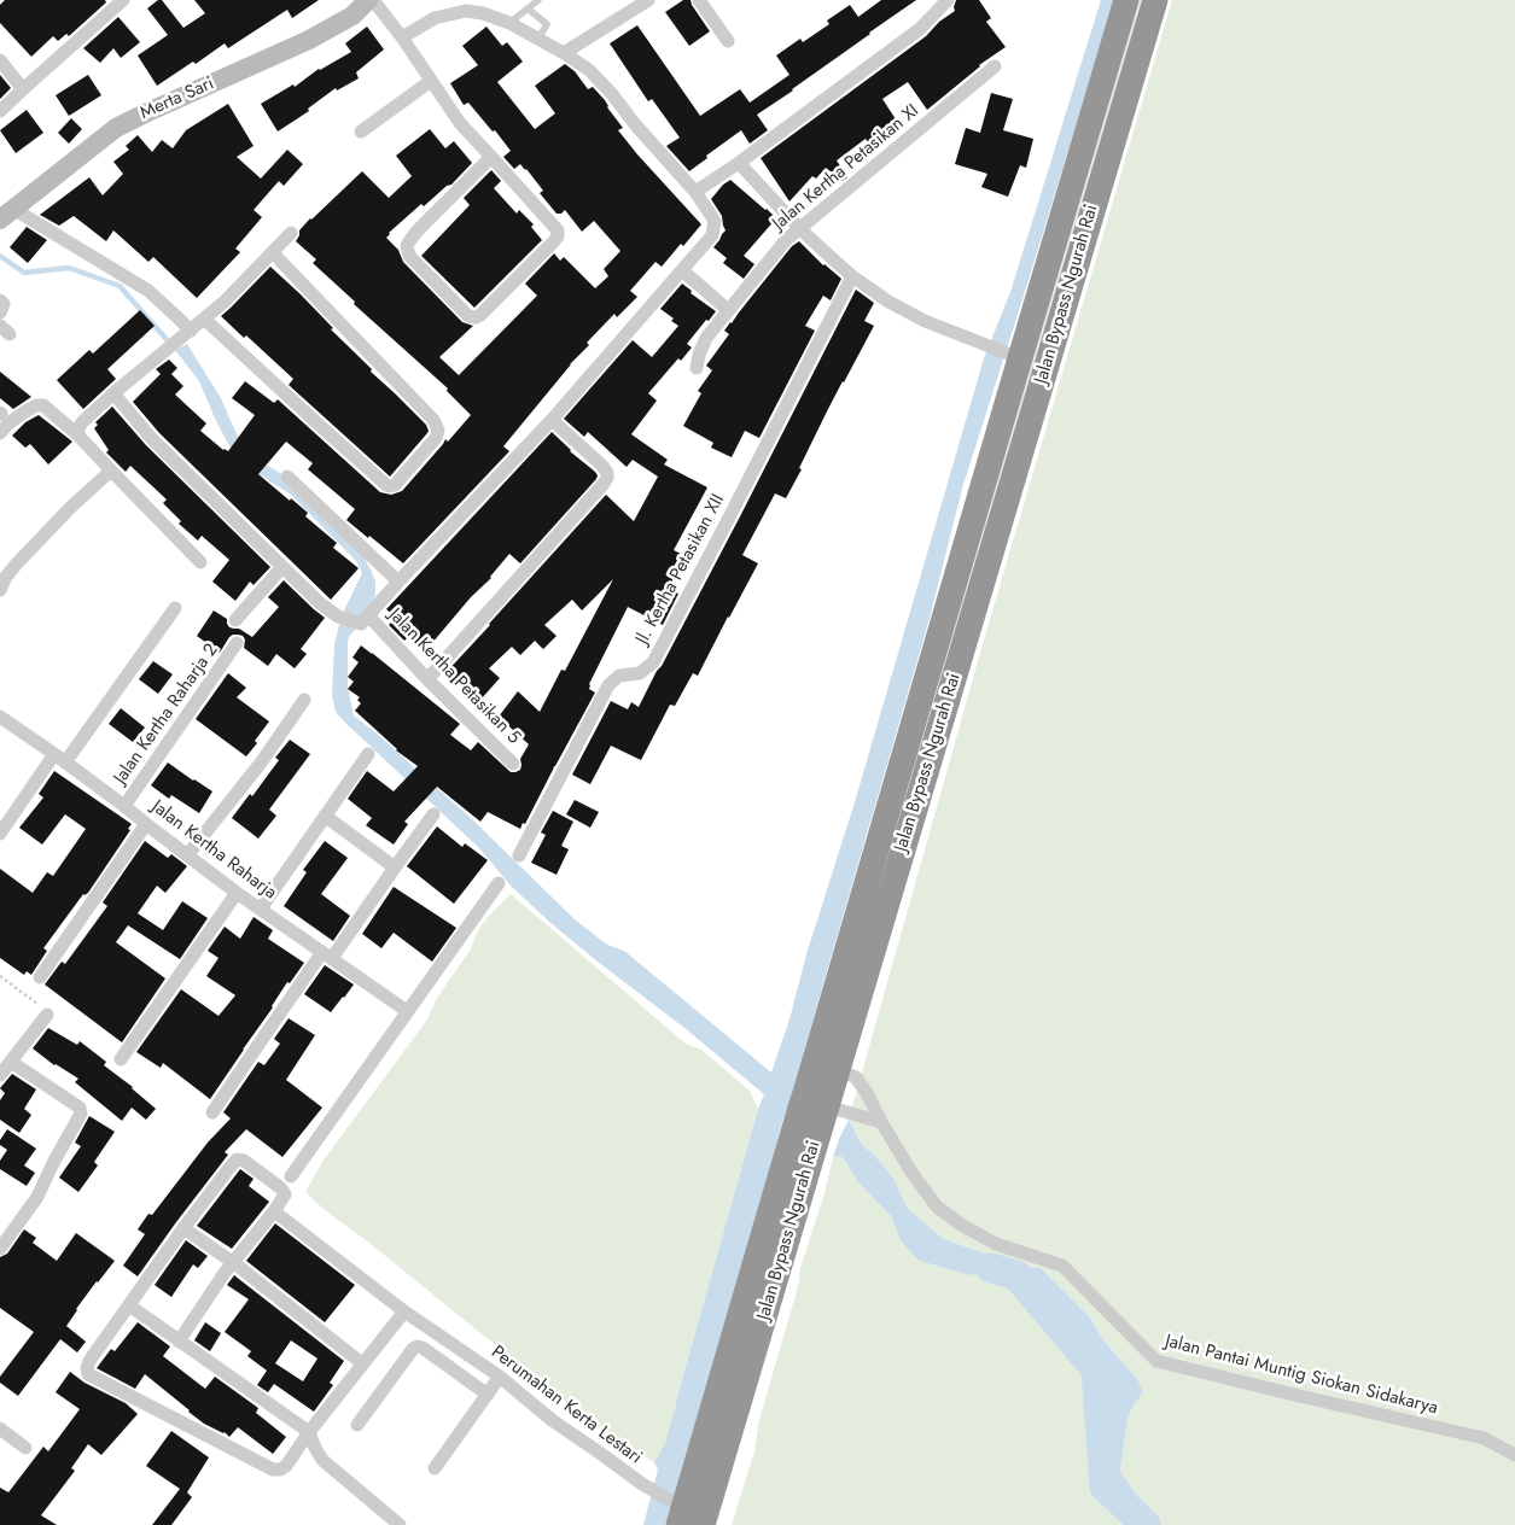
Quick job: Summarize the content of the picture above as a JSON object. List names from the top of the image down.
{
  "streets": {
    "highway": ["Jalan Bypass Ngurah Rai"],
    "street": [
      "Merta Sari",
      "Jalan Kertha Petasikan XI",
      "Jl. Kertha Petasikan XII",
      "Jalan Kertha Petasikan 5",
      "Jalan Kertha Raharja 2",
      "Jalan Kertha Raharja",
      "Jalan Pantai Muntig Siokan Sidakarya",
      "Perumahan Kerta Lestari"
    ]
  },
  "crossings": [
    ["Jalan Bypass Ngurah Rai", "Jalan Pantai Muntig Siokan Sidakarya"],
    ["Jalan Bypass Ngurah Rai", "Perumahan Kerta Lestari"],
    ["Jalan Kertha Raharja 2", "Jalan Kertha Raharja"]
  ]
}
